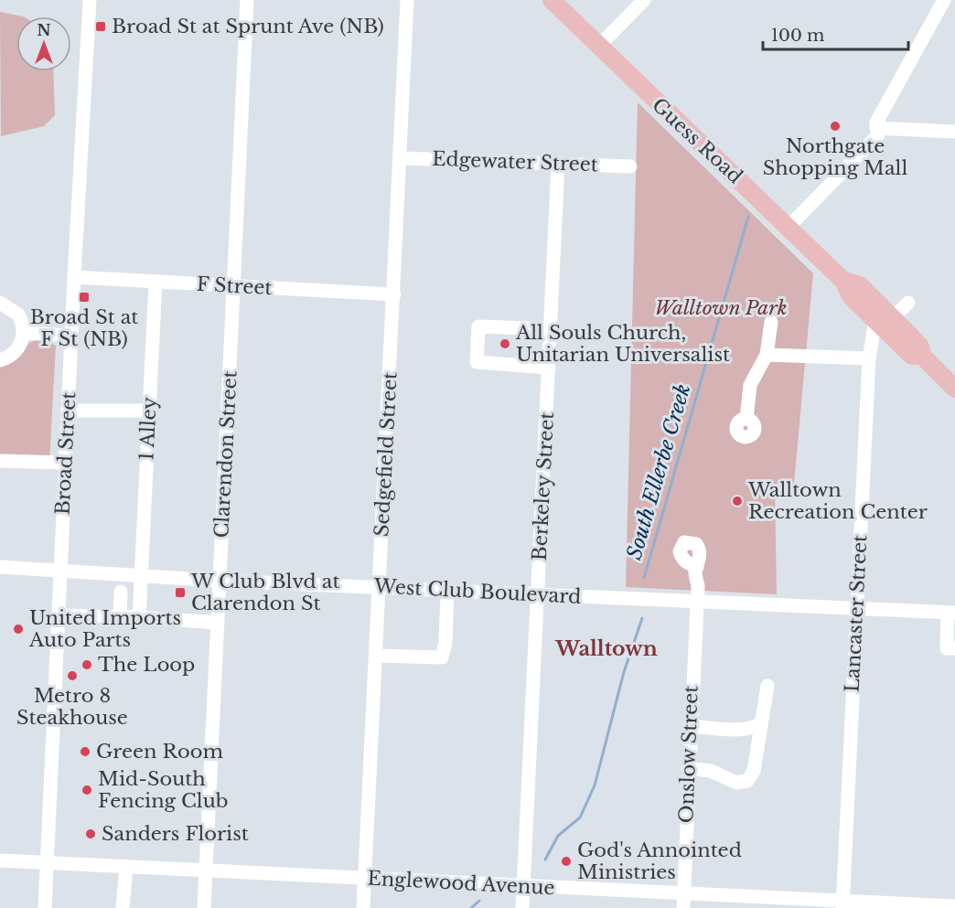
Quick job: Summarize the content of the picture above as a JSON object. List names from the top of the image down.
{
  "streets": {
    "main road": ["Guess Road"],
    "street": [
      "Edgewater Street",
      "F Street",
      "1 Alley",
      "Broad Street",
      "Clarendon Street",
      "Sedgefield Street",
      "Berkeley Street",
      "West Club Boulevard",
      "Lancaster Street",
      "Onslow Street",
      "Englewood Avenue"
    ]
  },
  "crossings": [
    ["Guess Road", "Lancaster Street"],
    ["Edgewater Street", "Sedgefield Street"],
    ["Edgewater Street", "Berkeley Street"],
    ["F Street", "1 Alley"],
    ["F Street", "Broad Street"],
    ["F Street", "Clarendon Street"],
    ["F Street", "Sedgefield Street"],
    ["1 Alley", "West Club Boulevard"],
    ["Broad Street", "West Club Boulevard"],
    ["Broad Street", "Englewood Avenue"],
    ["Clarendon Street", "West Club Boulevard"],
    ["Clarendon Street", "Englewood Avenue"],
    ["Sedgefield Street", "West Club Boulevard"],
    ["Sedgefield Street", "Englewood Avenue"],
    ["Berkeley Street", "West Club Boulevard"],
    ["Berkeley Street", "Englewood Avenue"],
    ["West Club Boulevard", "Lancaster Street"],
    ["West Club Boulevard", "Onslow Street"],
    ["Lancaster Street", "Englewood Avenue"],
    ["Onslow Street", "Englewood Avenue"]
  ],
  "districts": ["Walltown"],
  "water": ["South Ellerbe Creek"],
  "parks": ["Walltown Park"],
  "places": {
    "transit": ["Broad St at Sprunt Ave (NB)", "Broad St at F St (NB)", "W Club Blvd at Clarendon St"],
    "other": [
      "Northgate Shopping Mall",
      "All Souls Church, Unitarian Universalist",
      "Walltown Recreation Center",
      "United Imports Auto Parts",
      "The Loop",
      "Metro 8 Steakhouse",
      "Green Room",
      "Mid-South Fencing Club",
      "Sanders Florist",
      "God's Annointed Ministries"
    ]
  },
  "scale_bar": "100 m",
  "north": "top"
}
